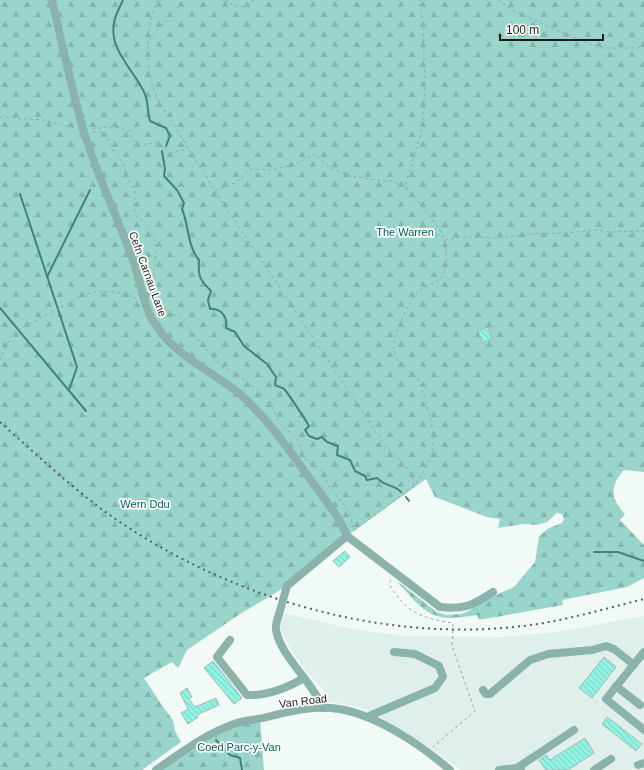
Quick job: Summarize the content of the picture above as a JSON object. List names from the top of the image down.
{
  "streets": {
    "street": ["Cefn Carnau Lane", "Van Road"]
  },
  "parks": ["The Warren", "Wern Ddu", "Coed Parc-y-Van"],
  "scale_bar": "100 m"
}
